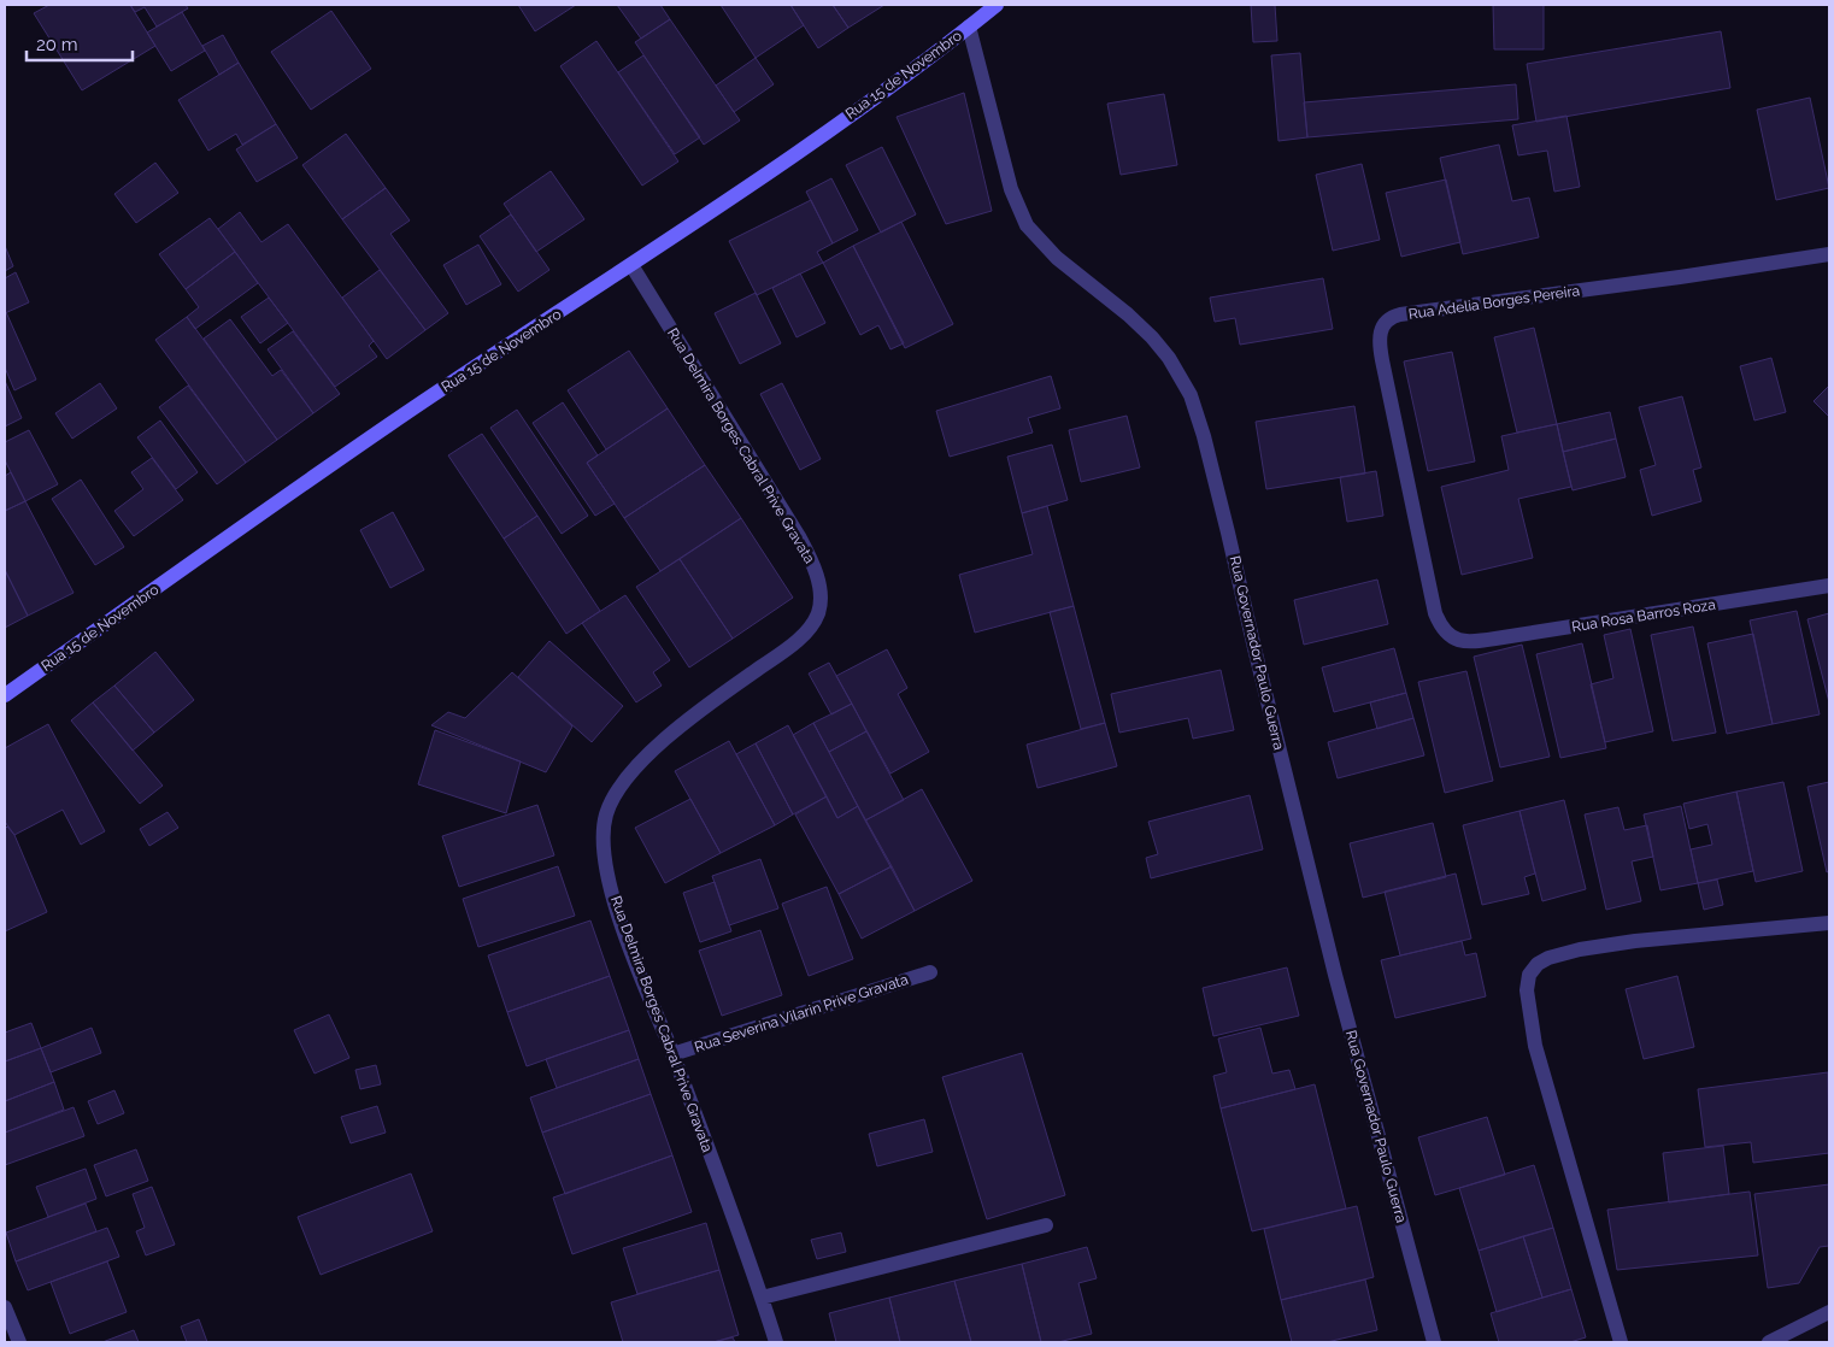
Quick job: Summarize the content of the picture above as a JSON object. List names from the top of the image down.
{
  "streets": {
    "main road": ["Rua 15 de Novembro"],
    "street": [
      "Rua Adelia Borges Pereira",
      "Rua Delmira Borges Cabral Prive Gravata",
      "Rua Rosa Barros Roza",
      "Rua Governador Paulo Guerra",
      "Rua Severina Vilarin Prive Gravata"
    ]
  },
  "crossings": [
    ["Rua 15 de Novembro", "Rua Delmira Borges Cabral Prive Gravata"],
    ["Rua 15 de Novembro", "Rua Governador Paulo Guerra"],
    ["Rua Adelia Borges Pereira", "Rua Rosa Barros Roza"],
    ["Rua Delmira Borges Cabral Prive Gravata", "Rua Severina Vilarin Prive Gravata"]
  ],
  "scale_bar": "20 m"
}
